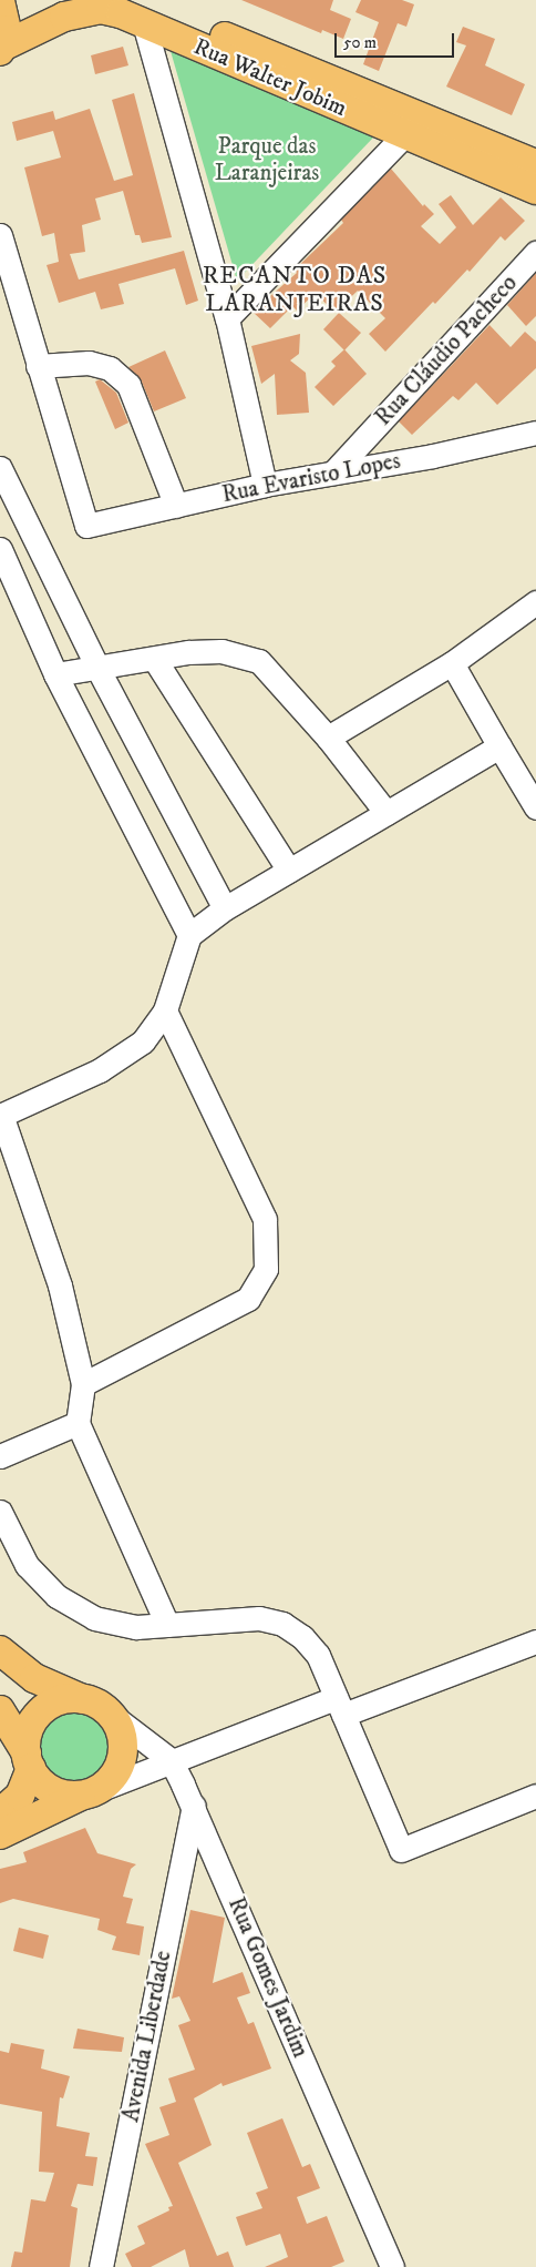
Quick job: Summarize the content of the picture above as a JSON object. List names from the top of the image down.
{
  "streets": {
    "main road": ["Rua Walter Jobim"],
    "street": [
      "Rua Cláudio Pacheco",
      "Rua Evaristo Lopes",
      "Rua Gomes Jardim",
      "Avenida Liberdade"
    ]
  },
  "crossings": [
    ["Rua Cláudio Pacheco", "Rua Evaristo Lopes"],
    ["Rua Gomes Jardim", "Avenida Liberdade"]
  ],
  "districts": ["RECANTO DAS LARANJEIRAS"],
  "parks": ["Parque das Laranjeiras"],
  "scale_bar": "50 m"
}
